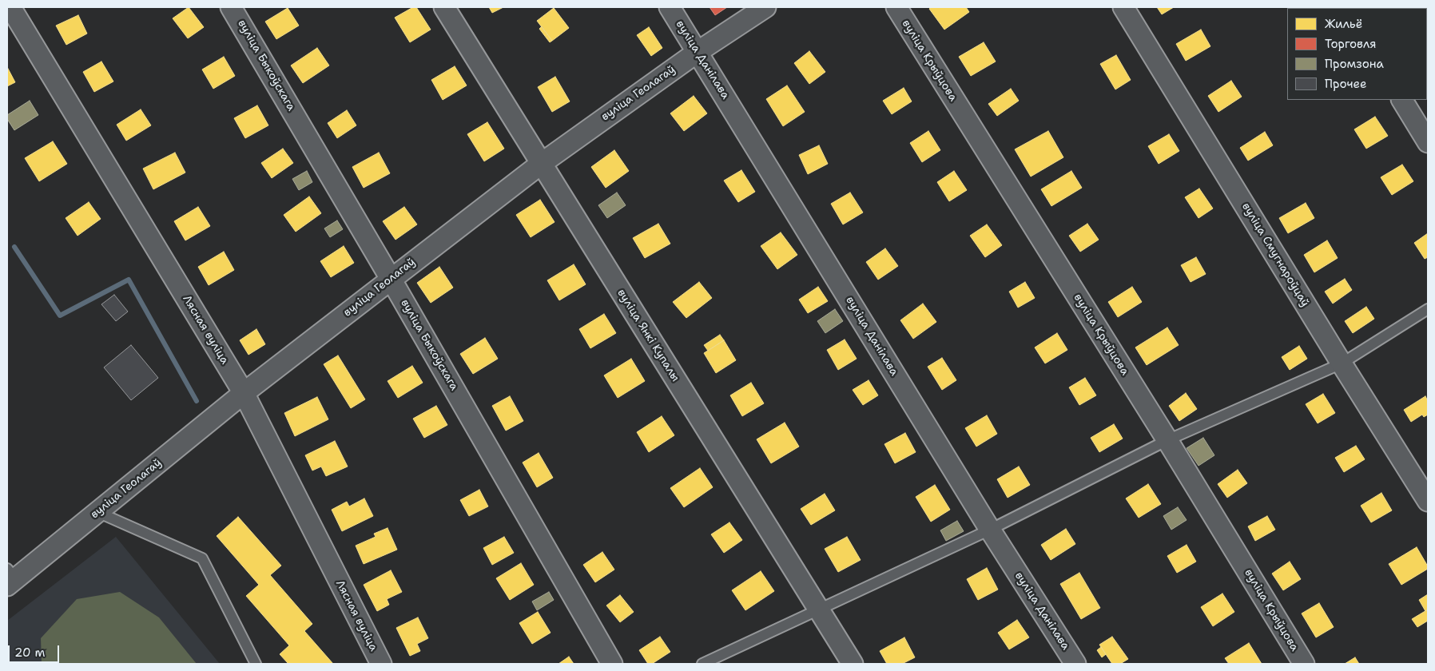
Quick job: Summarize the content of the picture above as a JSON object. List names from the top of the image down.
{
  "streets": {
    "street": [
      "вуліца Данілава",
      "вуліца Крыўцова",
      "вуліца Быкоўскага",
      "вуліца Геолагаў",
      "вуліца Смугнароўцаў",
      "Лясная вуліца",
      "вуліца Янкі Купалы"
    ]
  },
  "crossings": [
    ["вуліца Данілава", "вуліца Геолагаў"],
    ["вуліца Быкоўскага", "вуліца Геолагаў"],
    ["вуліца Геолагаў", "Лясная вуліца"],
    ["вуліца Геолагаў", "вуліца Янкі Купалы"]
  ],
  "legend": [
    "Жильё",
    "Торговля",
    "Промзона",
    "Прочее"
  ],
  "scale_bar": "20 m"
}
